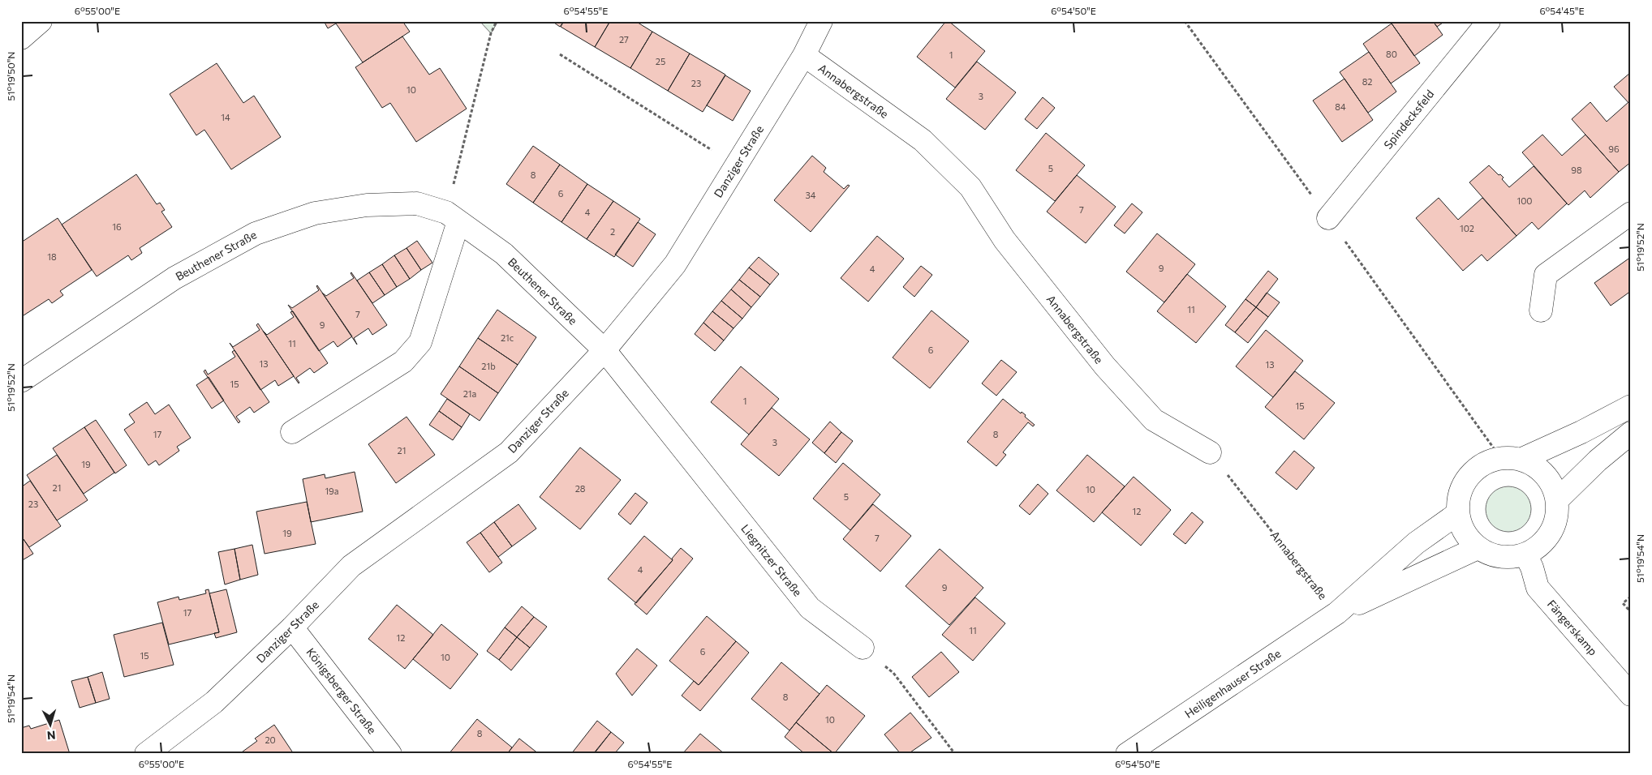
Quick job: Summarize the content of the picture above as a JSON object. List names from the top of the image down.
{
  "streets": {
    "street": [
      "Annabergstraße",
      "Spindecksfeld",
      "Danziger Straße",
      "Beuthener Straße",
      "Liegnitzer Straße",
      "Fängerskamp",
      "Heiligenhauser Straße",
      "Königsberger Straße"
    ]
  },
  "crossings": [
    ["Annabergstraße", "Danziger Straße"],
    ["Annabergstraße", "Heiligenhauser Straße"],
    ["Danziger Straße", "Beuthener Straße"],
    ["Danziger Straße", "Liegnitzer Straße"],
    ["Danziger Straße", "Königsberger Straße"],
    ["Beuthener Straße", "Liegnitzer Straße"],
    ["Fängerskamp", "Heiligenhauser Straße"]
  ],
  "house_numbers": [
    "27",
    "80",
    "1",
    "25",
    "82",
    "23",
    "10",
    "3",
    "84",
    "14",
    "96",
    "5",
    "98",
    "8",
    "6",
    "34",
    "100",
    "7",
    "4",
    "16",
    "102",
    "2",
    "18",
    "9",
    "4",
    "11",
    "7",
    "9",
    "21c",
    "11",
    "6",
    "13",
    "13",
    "21b",
    "15",
    "21a",
    "1",
    "15",
    "17",
    "8",
    "3",
    "21",
    "19",
    "21",
    "28",
    "10",
    "19a",
    "5",
    "23",
    "12",
    "19",
    "7",
    "4",
    "9",
    "17",
    "11",
    "12",
    "6",
    "15",
    "10",
    "8",
    "10",
    "8",
    "20"
  ],
  "north": "bottom",
  "coordinates": [
    "6°55'00\"E",
    "6°54'55\"E",
    "6°54'50\"E",
    "6°54'45\"E",
    "51°19'50\"N",
    "51°19'52\"N",
    "51°19'54\"N"
  ]
}
